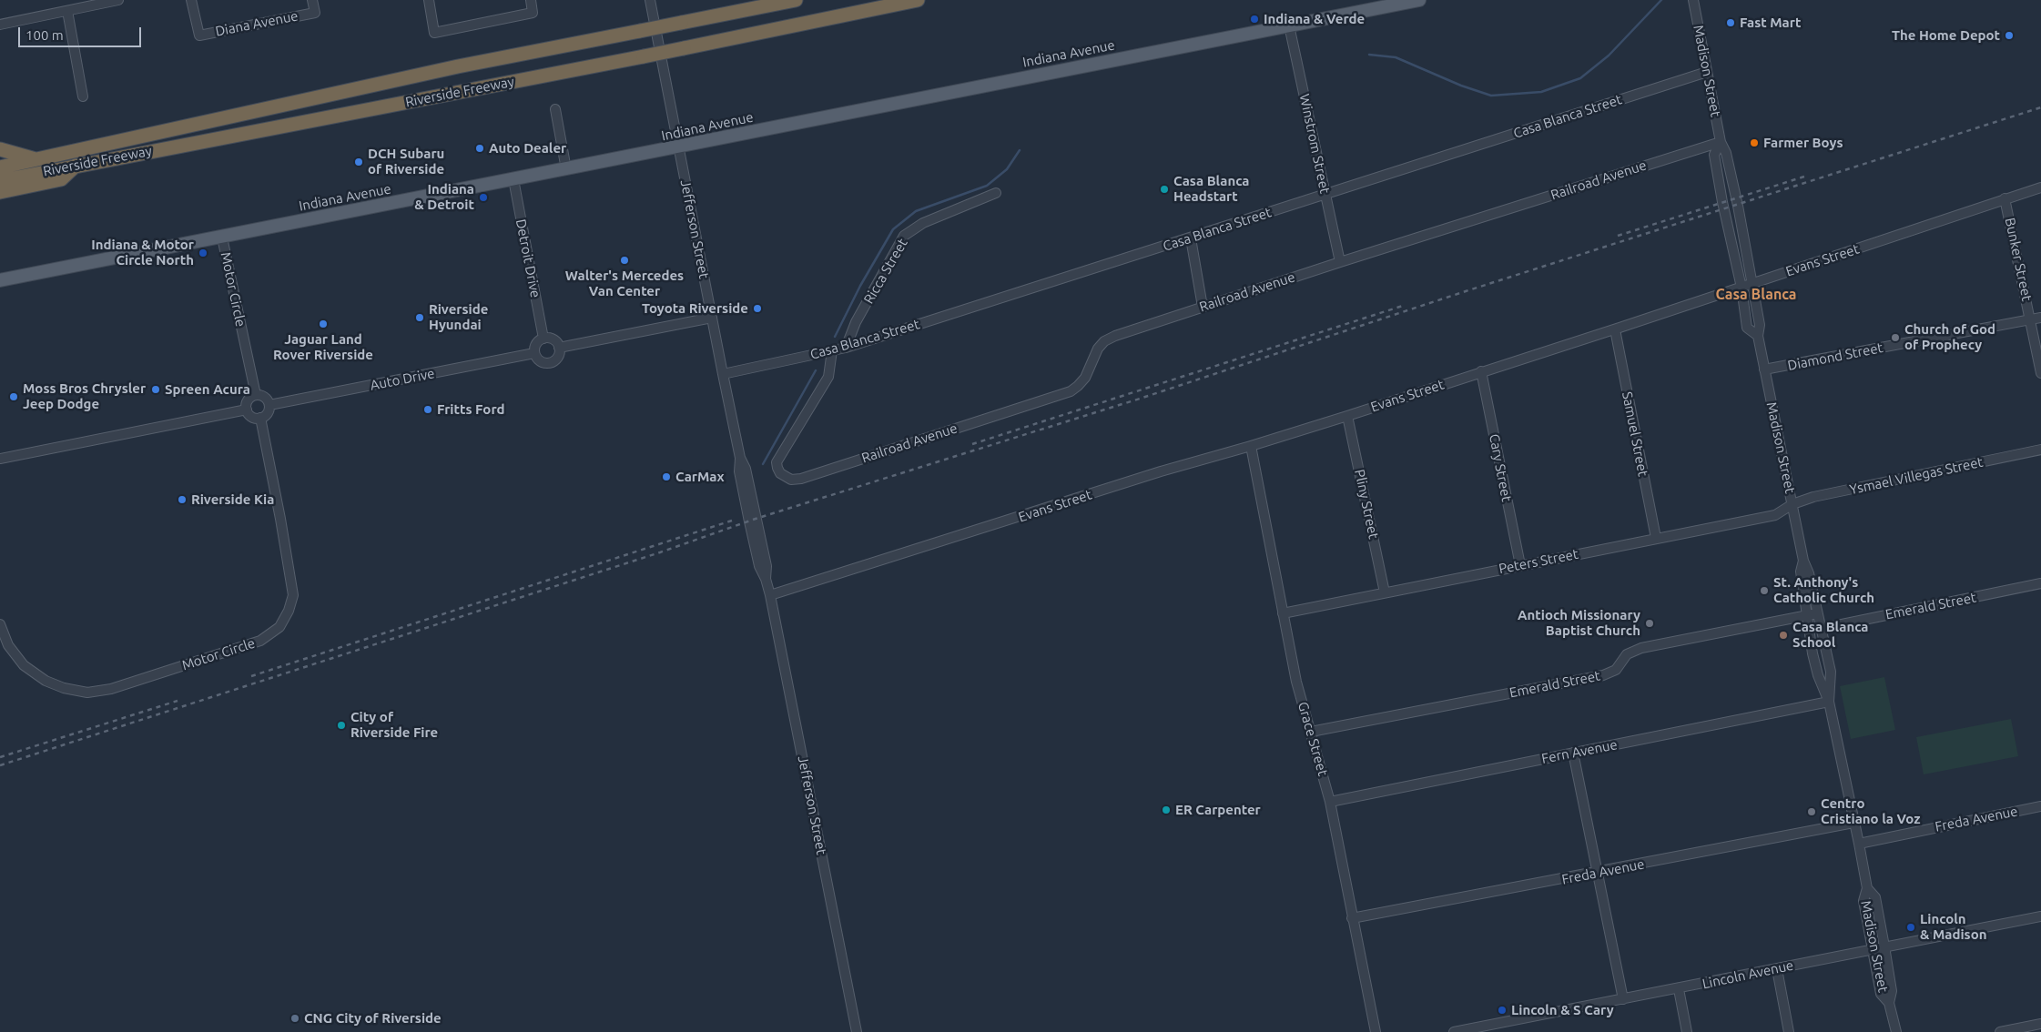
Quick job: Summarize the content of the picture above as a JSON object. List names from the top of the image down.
{
  "streets": {
    "highway": ["Riverside Freeway"],
    "main road": ["Indiana Avenue"],
    "street": [
      "Diana Avenue",
      "Madison Street",
      "Casa Blanca Street",
      "Winstrom Street",
      "Railroad Avenue",
      "Jefferson Street",
      "Detroit Drive",
      "Bunker Street",
      "Evans Street",
      "Ricca Street",
      "Motor Circle",
      "Diamond Street",
      "Auto Drive",
      "Samuel Street",
      "Cary Street",
      "Ysmael Villegas Street",
      "Pliny Street",
      "Peters Street",
      "Emerald Street",
      "Grace Street",
      "Fern Avenue",
      "Freda Avenue",
      "Lincoln Avenue"
    ]
  },
  "crossings": [
    ["Indiana Avenue", "Winstrom Street"],
    ["Indiana Avenue", "Jefferson Street"],
    ["Indiana Avenue", "Detroit Drive"],
    ["Indiana Avenue", "Motor Circle"],
    ["Madison Street", "Casa Blanca Street"],
    ["Madison Street", "Railroad Avenue"],
    ["Madison Street", "Evans Street"],
    ["Madison Street", "Diamond Street"],
    ["Madison Street", "Ysmael Villegas Street"],
    ["Madison Street", "Peters Street"],
    ["Madison Street", "Emerald Street"],
    ["Madison Street", "Fern Avenue"],
    ["Madison Street", "Freda Avenue"],
    ["Madison Street", "Lincoln Avenue"],
    ["Casa Blanca Street", "Winstrom Street"],
    ["Casa Blanca Street", "Railroad Avenue"],
    ["Casa Blanca Street", "Jefferson Street"],
    ["Casa Blanca Street", "Ricca Street"],
    ["Winstrom Street", "Railroad Avenue"],
    ["Jefferson Street", "Evans Street"],
    ["Detroit Drive", "Auto Drive"],
    ["Bunker Street", "Evans Street"],
    ["Bunker Street", "Diamond Street"],
    ["Evans Street", "Samuel Street"],
    ["Evans Street", "Cary Street"],
    ["Evans Street", "Pliny Street"],
    ["Evans Street", "Grace Street"],
    ["Motor Circle", "Auto Drive"],
    ["Samuel Street", "Peters Street"],
    ["Cary Street", "Peters Street"],
    ["Ysmael Villegas Street", "Peters Street"],
    ["Pliny Street", "Peters Street"],
    ["Peters Street", "Grace Street"],
    ["Emerald Street", "Grace Street"],
    ["Grace Street", "Fern Avenue"],
    ["Grace Street", "Freda Avenue"]
  ],
  "districts": ["Casa Blanca"],
  "places": [
    "Indiana & Verde",
    "Fast Mart",
    "The Home Depot",
    "Farmer Boys",
    "Auto Dealer",
    "DCH Subaru of Riverside",
    "Casa Blanca Headstart",
    "Indiana & Detroit",
    "Indiana & Motor Circle North",
    "Walter's Mercedes Van Center",
    "Toyota Riverside",
    "Riverside Hyundai",
    "Jaguar Land Rover Riverside",
    "Church of God of Prophecy",
    "Spreen Acura",
    "Moss Bros Chrysler Jeep Dodge",
    "Fritts Ford",
    "CarMax",
    "Riverside Kia",
    "St. Anthony's Catholic Church",
    "Antioch Missionary Baptist Church",
    "Casa Blanca School",
    "City of Riverside Fire",
    "ER Carpenter",
    "Centro Cristiano la Voz",
    "Lincoln & Madison",
    "Lincoln & S Cary",
    "CNG City of Riverside"
  ],
  "scale_bar": "100 m"
}
